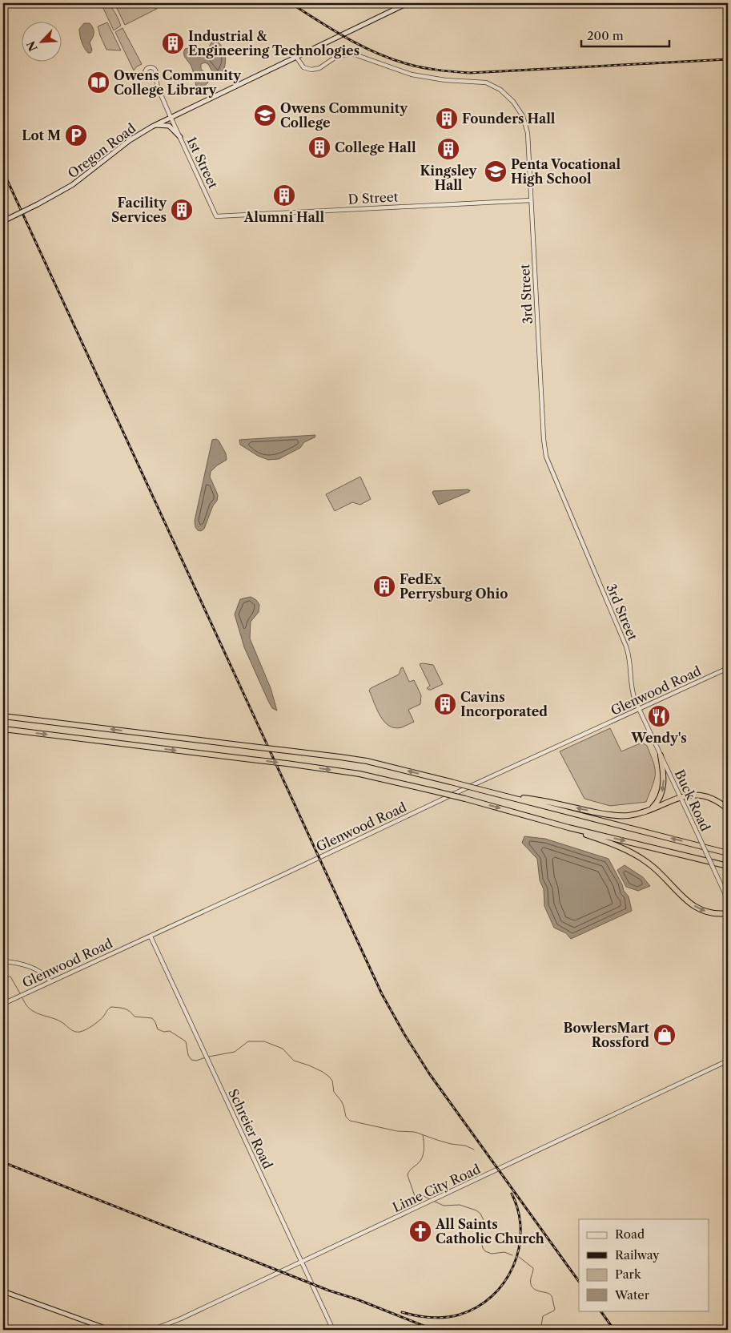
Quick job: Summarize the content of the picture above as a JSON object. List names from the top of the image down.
{
  "streets": {
    "main road": ["Oregon Road"],
    "street": [
      "1st Street",
      "D Street",
      "3rd Street",
      "Glenwood Road",
      "Buck Road",
      "Schreier Road",
      "Lime City Road"
    ]
  },
  "crossings": [
    ["Oregon Road", "1st Street"],
    ["Oregon Road", "3rd Street"],
    ["1st Street", "D Street"],
    ["D Street", "3rd Street"],
    ["3rd Street", "Glenwood Road"],
    ["3rd Street", "Buck Road"],
    ["Glenwood Road", "Buck Road"],
    ["Glenwood Road", "Schreier Road"],
    ["Schreier Road", "Lime City Road"]
  ],
  "places": {
    "building": [
      "Industrial & Engineering Technologies",
      "Founders Hall",
      "College Hall",
      "Kingsley Hall",
      "Alumni Hall",
      "Facility Services",
      "FedEx Perrysburg Ohio",
      "Cavins Incorporated"
    ],
    "library": ["Owens Community College Library"],
    "school or university": ["Owens Community College", "Penta Vocational High School"],
    "parking": ["Lot M"],
    "restaurant": ["Wendy's"],
    "shop": ["BowlersMart Rossford"],
    "church": ["All Saints Catholic Church"]
  },
  "legend": [
    "Road",
    "Railway",
    "Park",
    "Water"
  ],
  "scale_bar": "200 m",
  "north": "bottom left"
}
